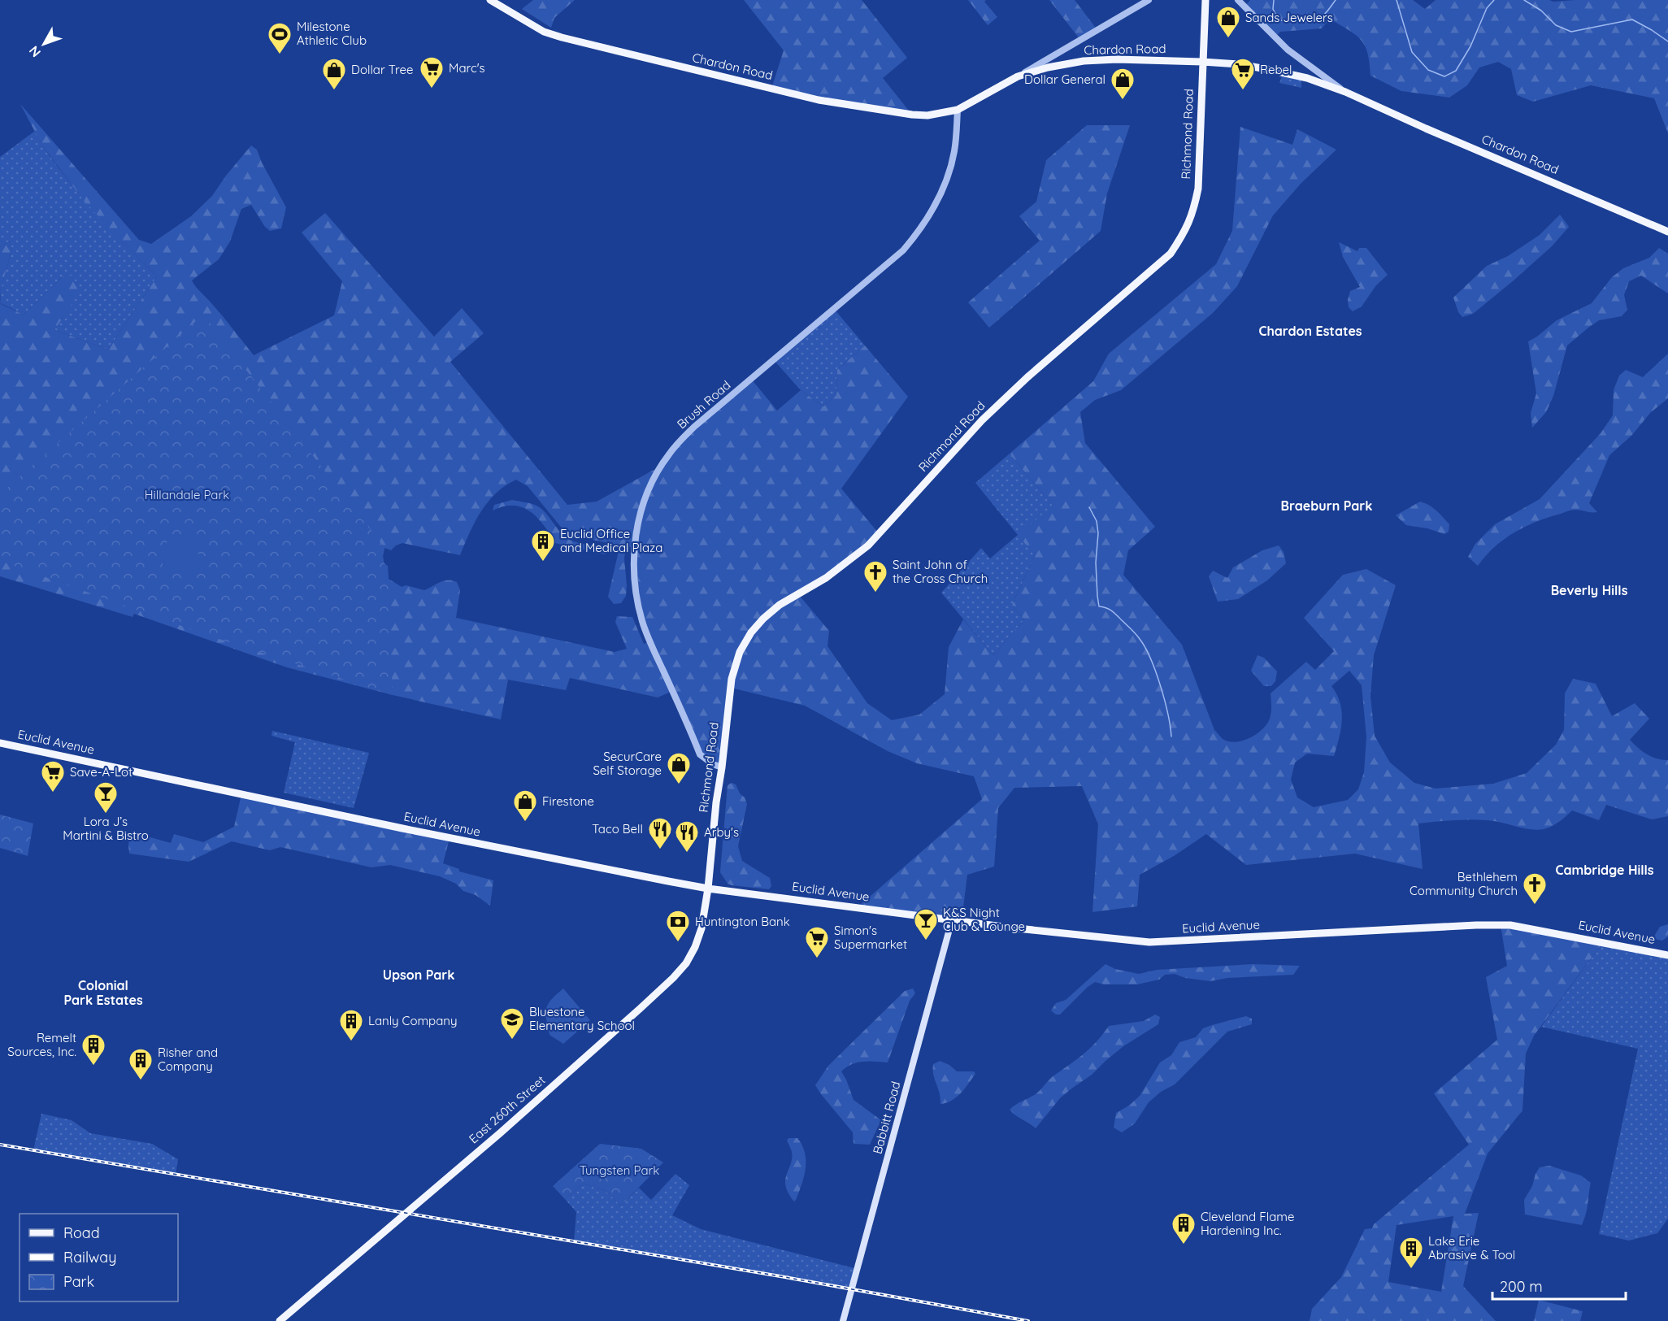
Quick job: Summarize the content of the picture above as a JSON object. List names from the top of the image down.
{
  "streets": {
    "main road": [
      "Chardon Road",
      "Richmond Road",
      "Euclid Avenue",
      "East 260th Street",
      "Babbitt Road"
    ],
    "street": ["Brush Road"]
  },
  "crossings": [
    ["Chardon Road", "Richmond Road"],
    ["Chardon Road", "Brush Road"],
    ["Richmond Road", "Brush Road"],
    ["Richmond Road", "Euclid Avenue"],
    ["Richmond Road", "East 260th Street"],
    ["Euclid Avenue", "East 260th Street"],
    ["Euclid Avenue", "Babbitt Road"]
  ],
  "districts": [
    "Chardon Estates",
    "Braeburn Park",
    "Beverly Hills",
    "Cambridge Hills",
    "Upson Park",
    "Colonial Park Estates"
  ],
  "parks": ["Hillandale Park", "Tungsten Park"],
  "places": {
    "shop": [
      "Sands Jewelers",
      "Dollar Tree",
      "Dollar General",
      "SecurCare Self Storage",
      "Firestone"
    ],
    "sports": ["Milestone Athletic Club"],
    "supermarket": [
      "Marc's",
      "Rebel",
      "Save-A-Lot",
      "Simon's Supermarket"
    ],
    "building": [
      "Euclid Office and Medical Plaza",
      "Lanly Company",
      "Remelt Sources, Inc.",
      "Risher and Company",
      "Cleveland Flame Hardening Inc.",
      "Lake Erie Abrasive & Tool"
    ],
    "church": ["Saint John of the Cross Church", "Bethlehem Community Church"],
    "bar": ["Lora J’s Martini & Bistro", "K&S Night Club & Lounge"],
    "restaurant": ["Taco Bell", "Arby's"],
    "bank": ["Huntington Bank"],
    "school or university": ["Bluestone Elementary School"]
  },
  "legend": ["Road", "Railway", "Park"],
  "scale_bar": "200 m",
  "north": "bottom left"
}
